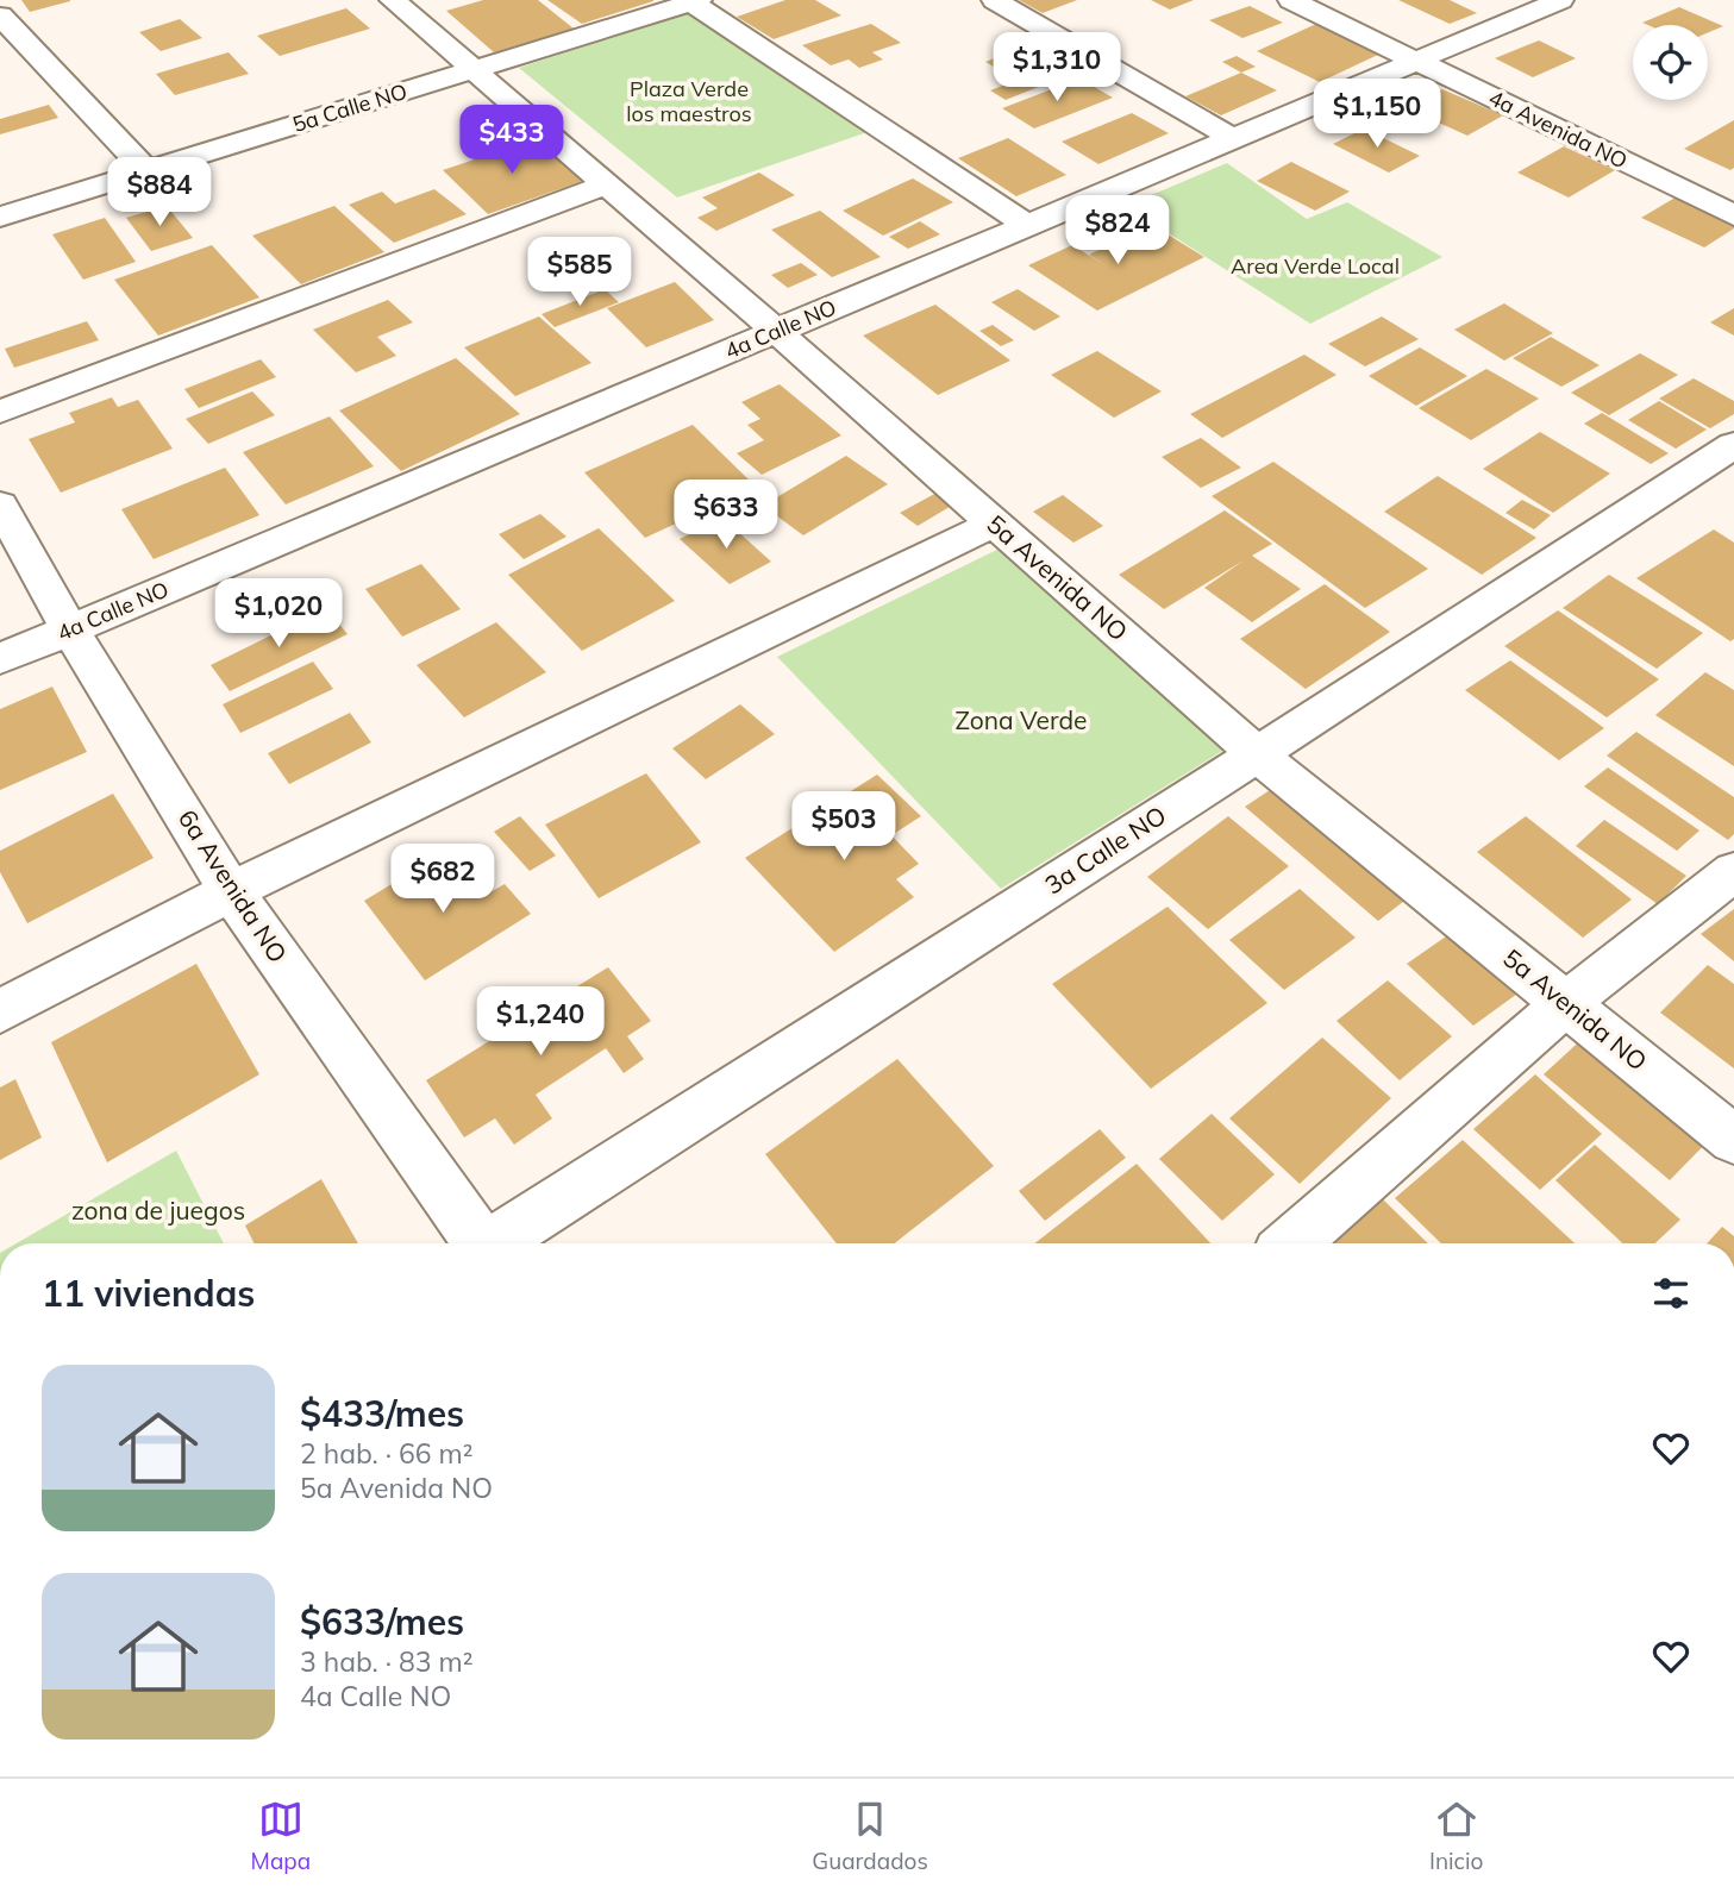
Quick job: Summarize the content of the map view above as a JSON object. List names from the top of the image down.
{
  "streets": {
    "street": [
      "5a Calle NO",
      "4a Avenida NO",
      "4a Calle NO",
      "5a Avenida NO",
      "3a Calle NO",
      "6a Avenida NO"
    ]
  },
  "crossings": [
    ["5a Calle NO", "5a Avenida NO"],
    ["4a Avenida NO", "4a Calle NO"],
    ["4a Calle NO", "5a Avenida NO"],
    ["4a Calle NO", "6a Avenida NO"],
    ["5a Avenida NO", "3a Calle NO"]
  ],
  "parks": [
    "Plaza Verde los maestros",
    "Area Verde Local",
    "Zona Verde",
    "zona de juegos"
  ],
  "page": {
    "price": [
      "$1,310",
      "$1,150",
      "$433",
      "$884",
      "$824",
      "$585",
      "$633",
      "$1,020",
      "$503",
      "$682",
      "$1,240"
    ],
    "heading": "11 viviendas",
    "list": [
      {
        "name": "$433/mes",
        "note": "2 hab. · 66 m² · 5a Avenida NO"
      },
      {
        "name": "$633/mes",
        "note": "3 hab. · 83 m² · 4a Calle NO"
      }
    ],
    "tabs": ["Mapa", "Guardados", "Inicio"]
  }
}
